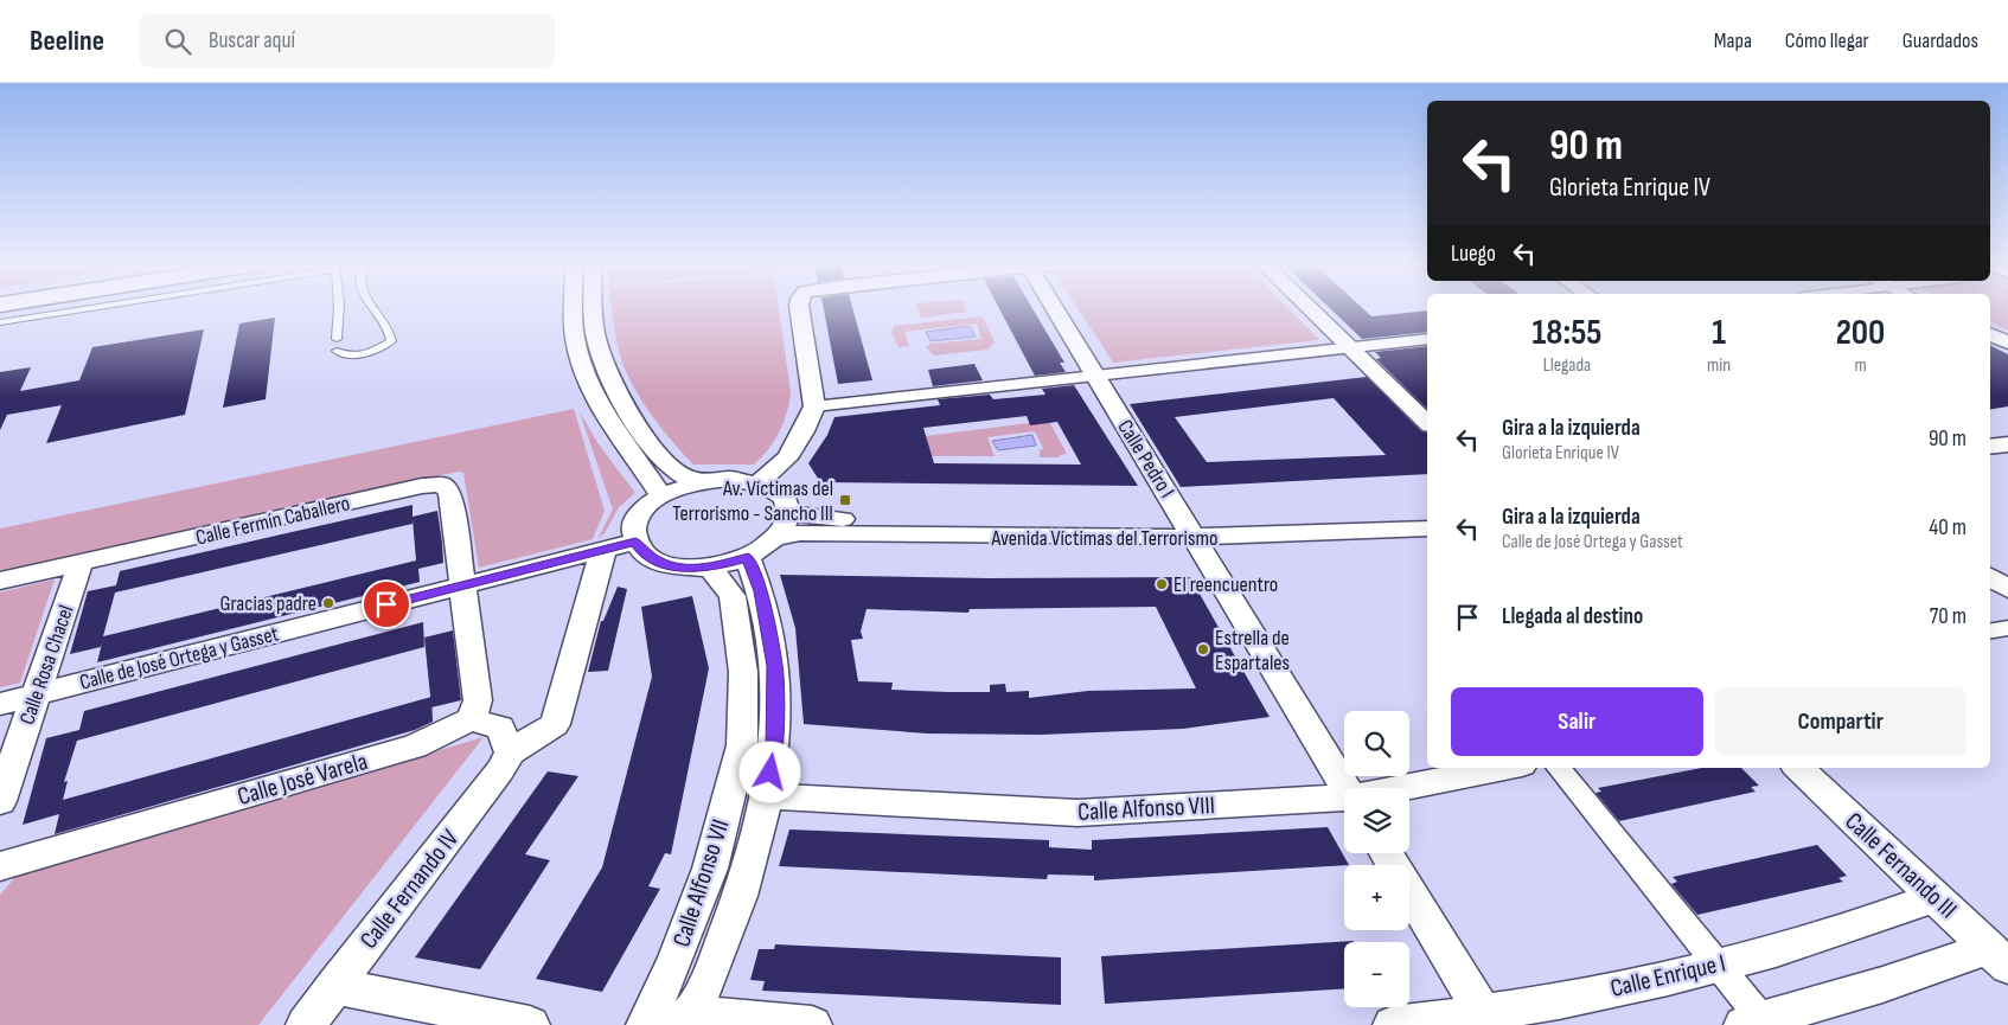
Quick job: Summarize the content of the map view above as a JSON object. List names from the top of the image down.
{
  "streets": {
    "street": [
      "Calle Pedro I",
      "Calle Fermín Caballero",
      "Avenida Víctimas del Terrorismo",
      "Calle de José Ortega y Gasset",
      "Calle Rosa Chacel",
      "Calle José Varela",
      "Calle Alfonso VIII",
      "Calle Fernando III",
      "Calle Alfonso VII",
      "Calle Fernando IV",
      "Calle Enrique I"
    ]
  },
  "crossings": [
    ["Calle Pedro I", "Avenida Víctimas del Terrorismo"],
    ["Calle Fermín Caballero", "Calle de José Ortega y Gasset"],
    ["Calle Fermín Caballero", "Calle Rosa Chacel"],
    ["Avenida Víctimas del Terrorismo", "Calle de José Ortega y Gasset"],
    ["Avenida Víctimas del Terrorismo", "Calle Alfonso VII"],
    ["Calle de José Ortega y Gasset", "Calle Rosa Chacel"],
    ["Calle de José Ortega y Gasset", "Calle Alfonso VII"],
    ["Calle de José Ortega y Gasset", "Calle Fernando IV"],
    ["Calle Alfonso VIII", "Calle Alfonso VII"],
    ["Calle Fernando III", "Calle Enrique I"]
  ],
  "places": {
    "transit": ["Av. Víctimas del Terrorismo - Sancho III"],
    "other": ["El reencuentro", "Gracias padre", "Estrella de Espartales"]
  },
  "page": {
    "header": "Beeline",
    "search": "Buscar aquí",
    "nav": ["Mapa", "Cómo llegar", "Guardados"],
    "turn": ["90 m", "Glorieta Enrique IV"],
    "then": "Luego",
    "eta": [
      "18:55",
      "Llegada",
      "1",
      "min",
      "200",
      "m"
    ],
    "list": [
      {
        "name": "Gira a la izquierda",
        "note": "Glorieta Enrique IV",
        "value": "90 m"
      },
      {
        "name": "Gira a la izquierda",
        "note": "Calle de José Ortega y Gasset",
        "value": "40 m"
      },
      {
        "name": "Llegada al destino",
        "value": "70 m"
      }
    ],
    "buttons": ["Salir", "Compartir"],
    "map_buttons": ["+", "−"]
  }
}
